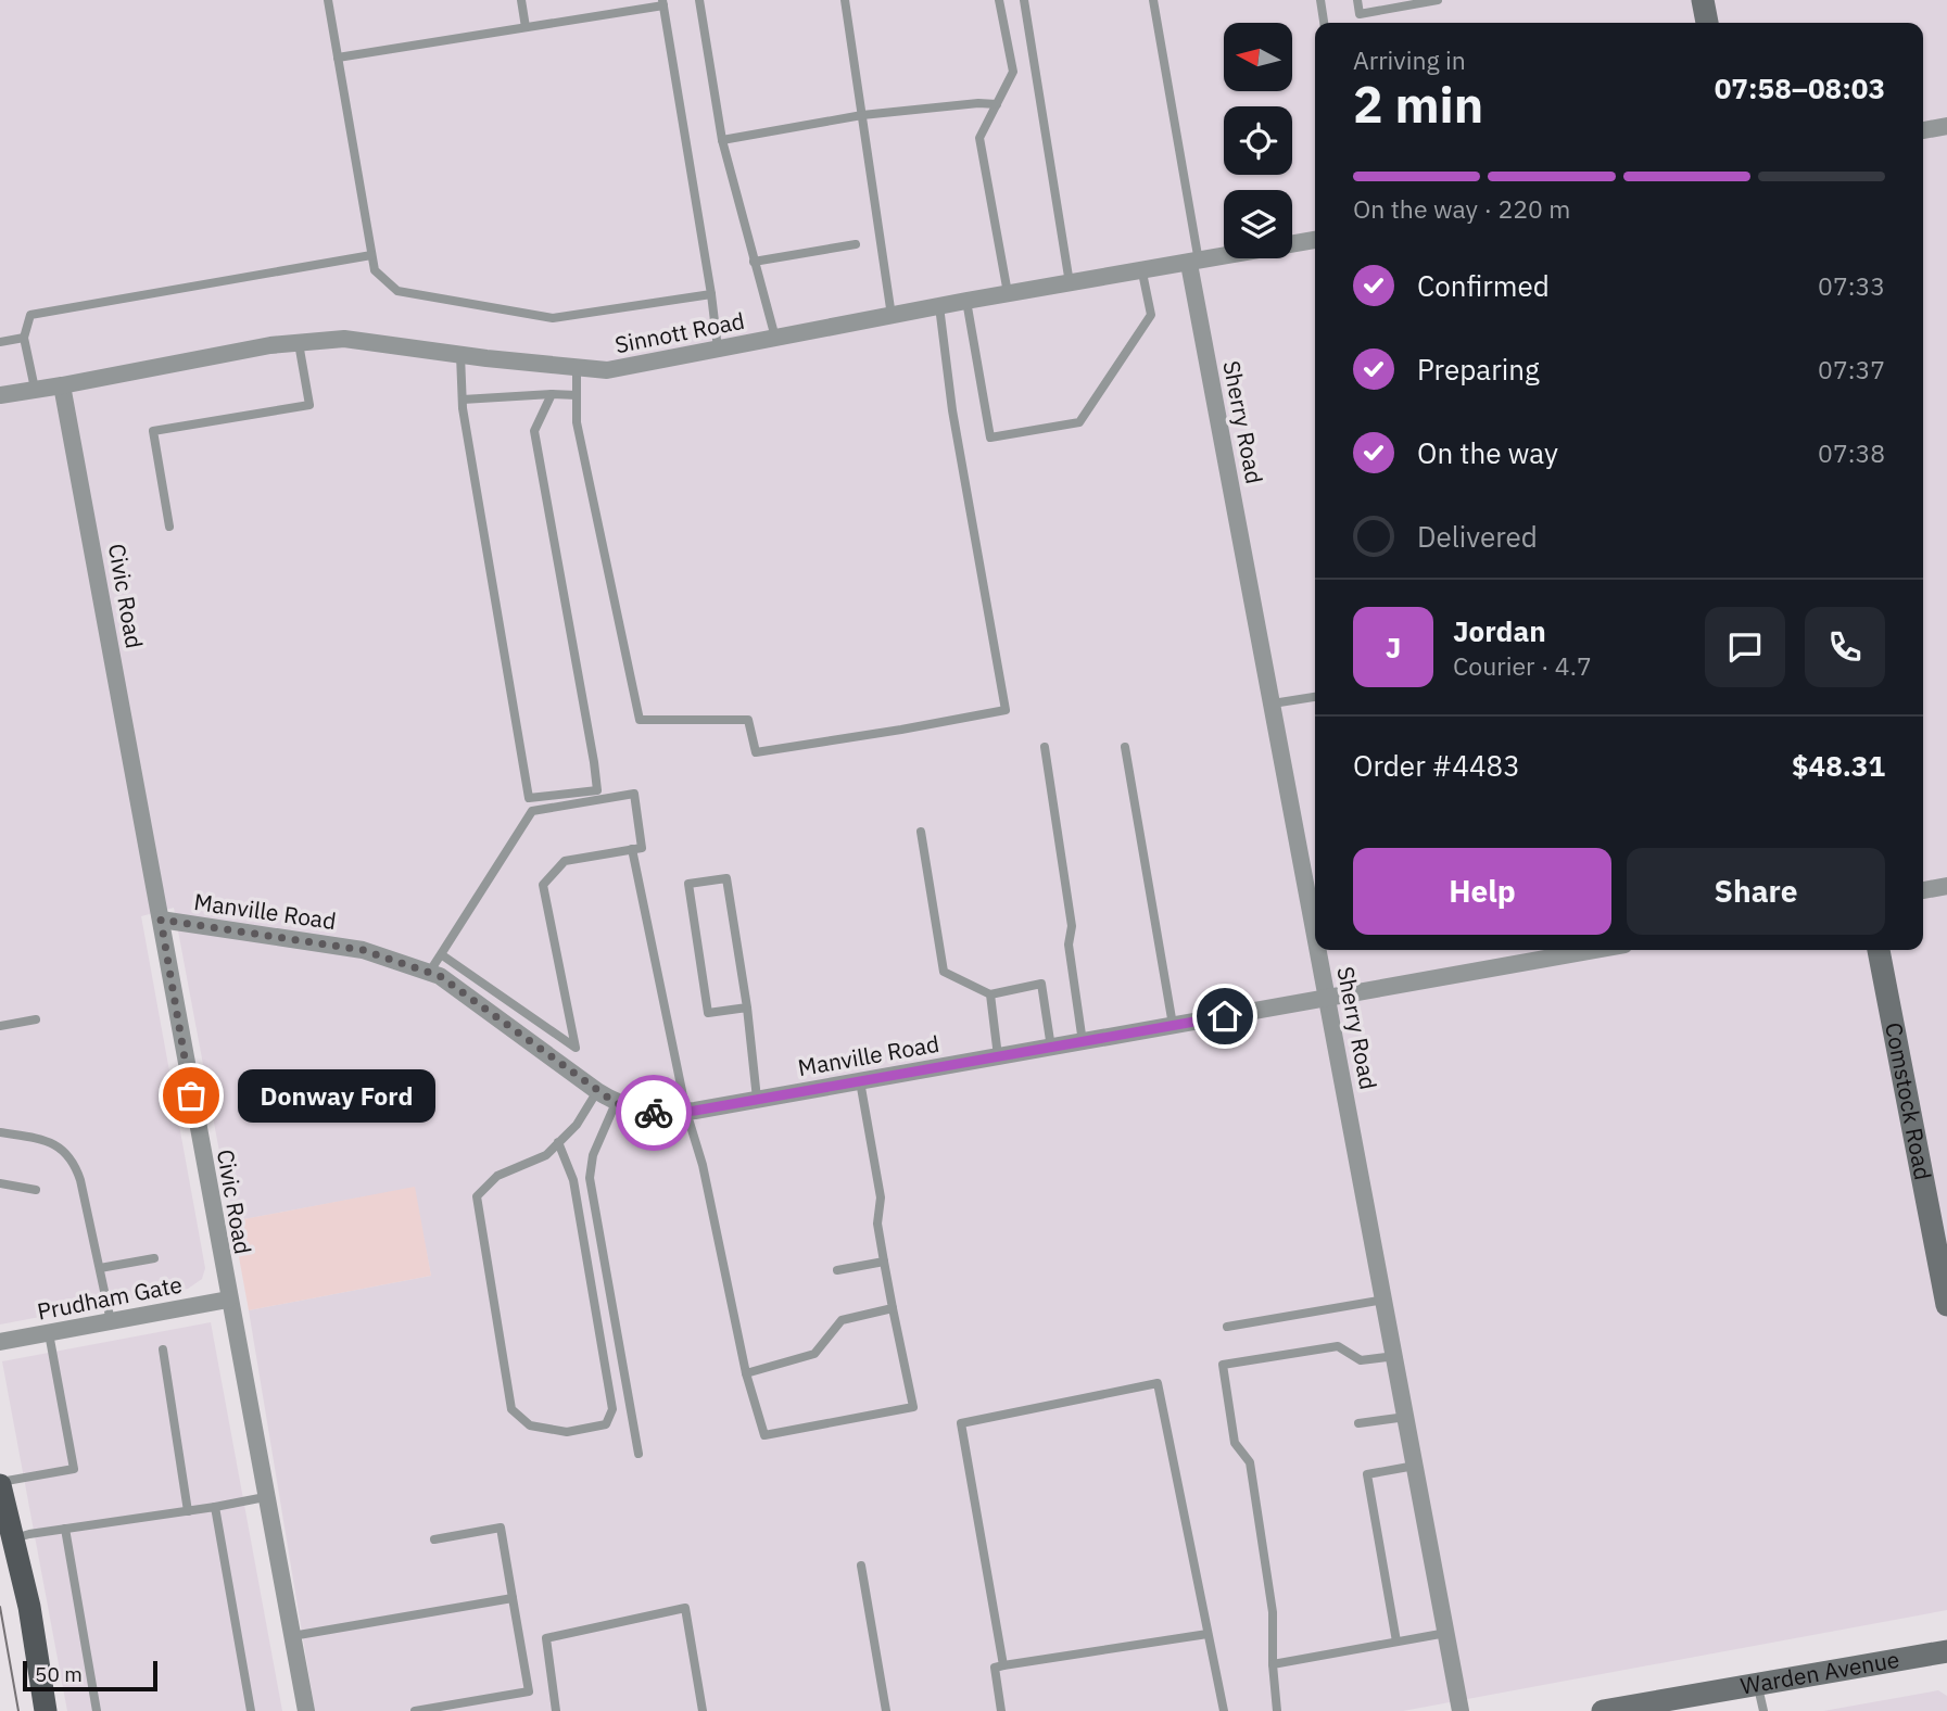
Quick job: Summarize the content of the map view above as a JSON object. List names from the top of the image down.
{
  "streets": {
    "street": [
      "Sinnott Road",
      "Sherry Road",
      "Civic Road",
      "Manville Road",
      "Comstock Road",
      "Prudham Gate",
      "Warden Avenue"
    ]
  },
  "crossings": [
    ["Sinnott Road", "Sherry Road"],
    ["Sinnott Road", "Civic Road"],
    ["Sherry Road", "Manville Road"],
    ["Civic Road", "Manville Road"],
    ["Civic Road", "Prudham Gate"]
  ],
  "places": ["Donway Ford"],
  "scale_bar": "50 m",
  "north": "left",
  "page": {
    "heading": ["2 min", "Arriving in", "07:58–08:03"],
    "panel": [
      "Jordan",
      "Courier · 4.7",
      "Order #4483",
      "$48.31"
    ],
    "bar": "On the way · 220 m",
    "list": [
      ["Confirmed", "07:33"],
      ["Preparing", "07:37"],
      ["On the way", "07:38"],
      "Delivered"
    ],
    "round": "J",
    "buttons": ["Help", "Share"],
    "bubble": "Donway Ford",
    "scale": "50 m"
  }
}
